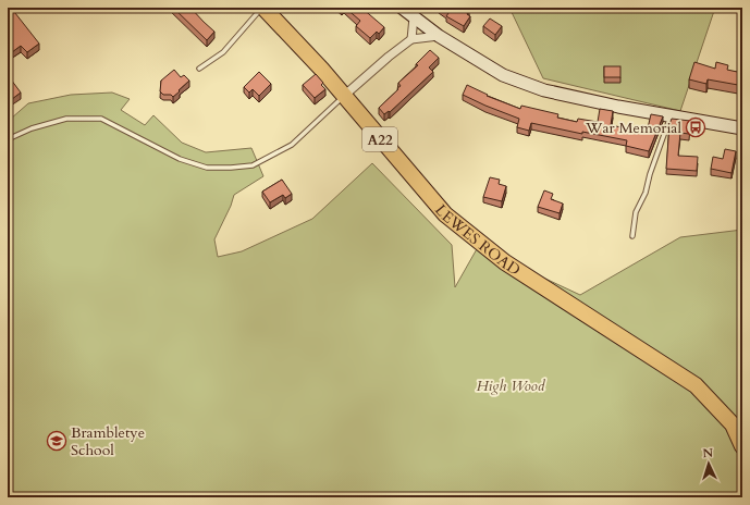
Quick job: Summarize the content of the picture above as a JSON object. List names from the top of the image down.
{
  "streets": {
    "highway": ["A22", "LEWES ROAD"]
  },
  "parks": ["High Wood"],
  "places": {
    "bus stop": ["War Memorial"],
    "school or university": ["Brambletye School"]
  },
  "north": "top"
}
